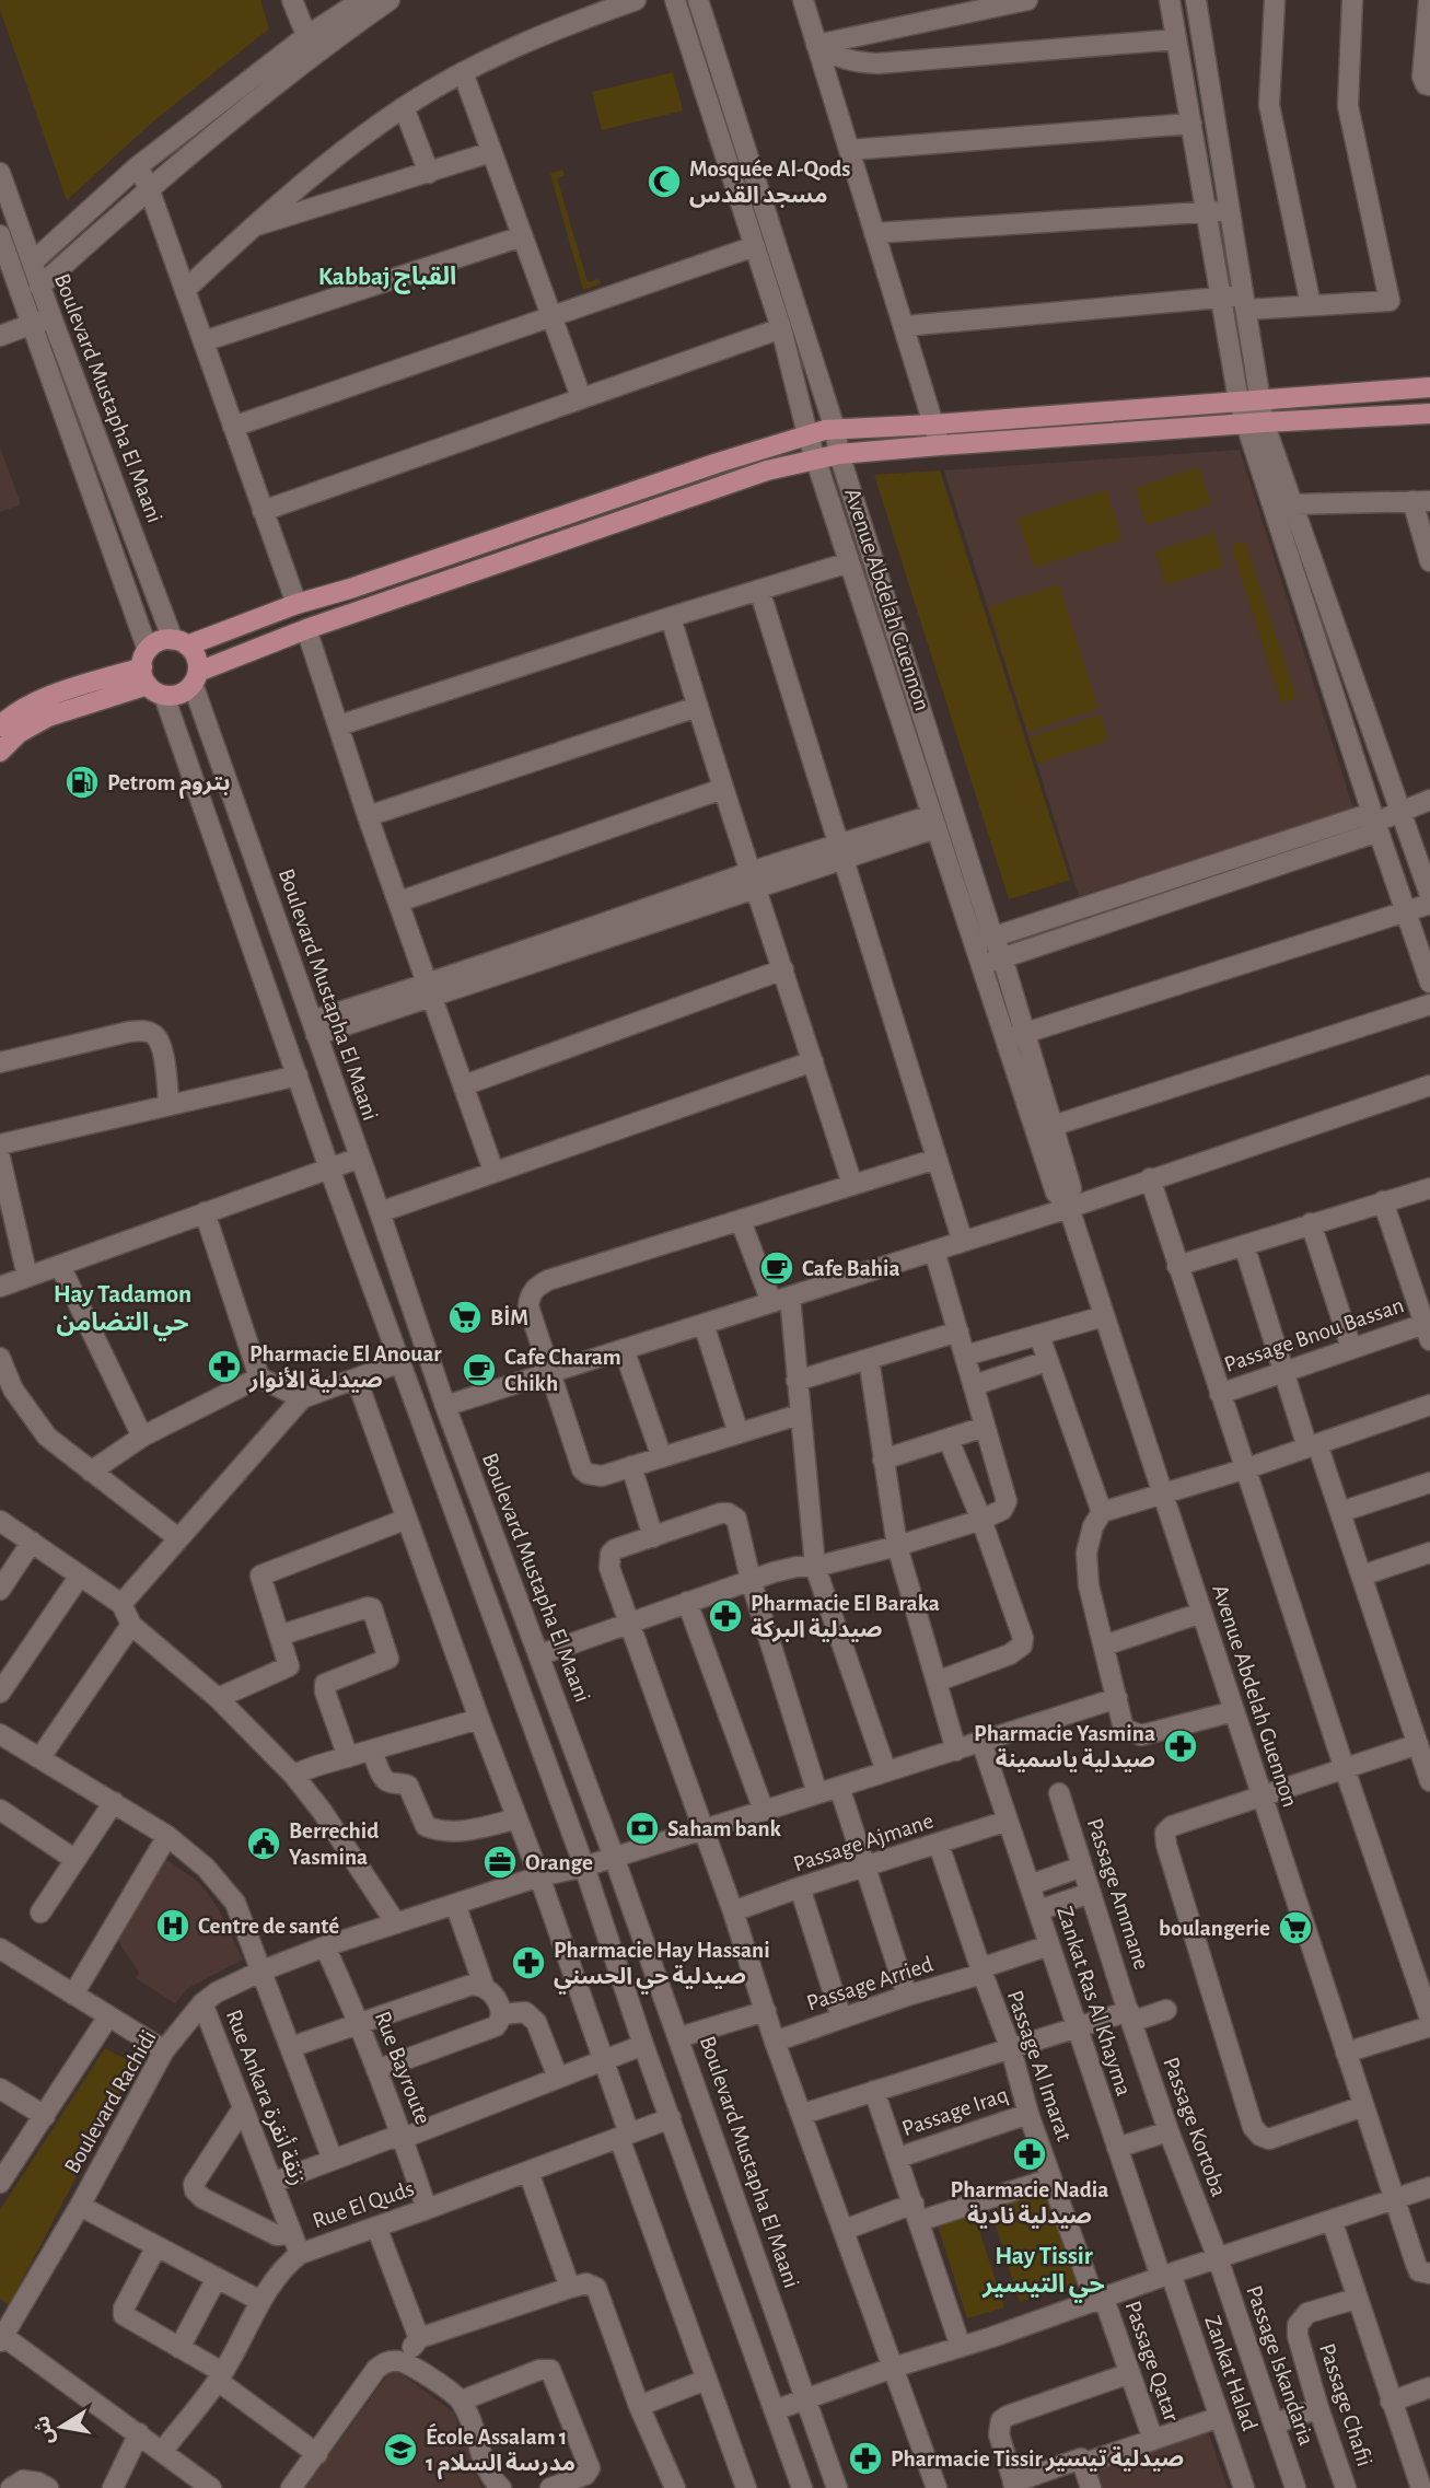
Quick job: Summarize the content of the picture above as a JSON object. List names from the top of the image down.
{
  "streets": {
    "street": [
      "Boulevard Mustapha El Maani",
      "Avenue Abdelah Guennon",
      "Passage Bnou Bassan",
      "Passage Ajmane",
      "Passage Ammane",
      "Passage Arried",
      "Zankat Ras Al Khayma",
      "Passage Al Imarat",
      "Rue Bayroute",
      "Rue Ankara زنقة أنقرة",
      "Boulevard Rachidi",
      "Passage Iraq",
      "Passage Kortoba",
      "Rue El Quds",
      "Passage Qatar",
      "Passage Iskandaria",
      "Zankat Halad",
      "Passage Chafii"
    ]
  },
  "crossings": [
    ["Boulevard Mustapha El Maani", "Boulevard Rachidi"],
    ["Boulevard Mustapha El Maani", "Rue El Quds"],
    ["Passage Ajmane", "Zankat Ras Al Khayma"],
    ["Passage Ajmane", "Passage Al Imarat"],
    ["Passage Ammane", "Passage Kortoba"],
    ["Passage Arried", "Zankat Ras Al Khayma"],
    ["Passage Arried", "Passage Al Imarat"],
    ["Zankat Ras Al Khayma", "Boulevard Rachidi"],
    ["Zankat Ras Al Khayma", "Zankat Halad"],
    ["Passage Al Imarat", "Passage Iraq"],
    ["Passage Al Imarat", "Passage Qatar"],
    ["Rue Bayroute", "Boulevard Rachidi"],
    ["Rue Bayroute", "Rue El Quds"],
    ["Rue Ankara زنقة أنقرة", "Boulevard Rachidi"],
    ["Rue Ankara زنقة أنقرة", "Rue El Quds"],
    ["Passage Kortoba", "Passage Iskandaria"]
  ],
  "districts": ["Kabbaj القباج", "Hay Tadamon حي التضامن", "Hay Tissir حي التيسير"],
  "places": {
    "mosque": ["Mosquée Al-Qods مسجد القدس"],
    "fuel station": ["Petrom بتروم"],
    "cafe": ["Cafe Bahia", "Cafe Charam Chikh"],
    "supermarket": ["BİM", "boulangerie"],
    "pharmacy": [
      "Pharmacie El Anouar صيدلية الأنوار",
      "Pharmacie El Baraka صيدلية البركة",
      "Pharmacie Yasmina صيدلية ياسمينة",
      "Pharmacie Hay Hassani صيدلية حي الحسني",
      "Pharmacie Nadia صيدلية نادية",
      "Pharmacie Tissir صيدلية تيسير"
    ],
    "bank": ["Saham bank"],
    "public building": ["Berrechid Yasmina"],
    "office": ["Orange"],
    "hospital": ["Centre de santé"],
    "school or university": ["École Assalam 1 مدرسة السلام 1"]
  },
  "north": "left"
}
